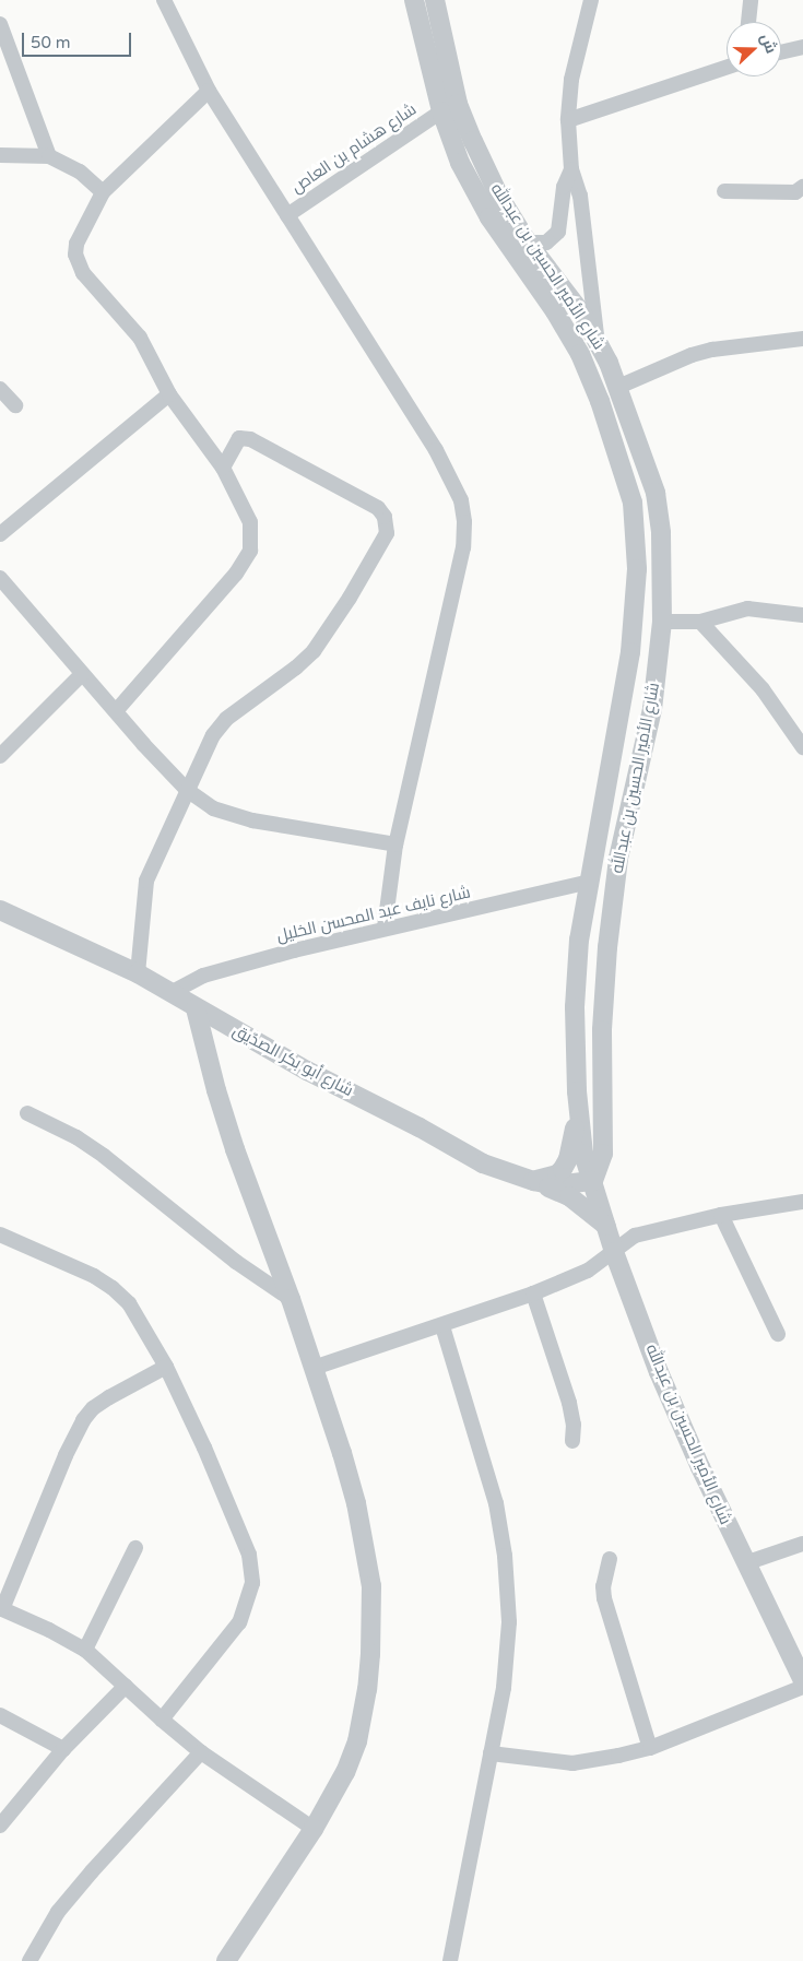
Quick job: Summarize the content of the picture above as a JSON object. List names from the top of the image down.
{
  "streets": {
    "street": [
      "شارع هشام بن العاص",
      "شارع الأمير الحسين بن عبدالله",
      "شارع نايف عبد المحسن الخليل",
      "شارع أبو بكر الصدّيق"
    ]
  },
  "crossings": [
    ["شارع هشام بن العاص", "شارع الأمير الحسين بن عبدالله"],
    ["شارع الأمير الحسين بن عبدالله", "شارع نايف عبد المحسن الخليل"],
    ["شارع الأمير الحسين بن عبدالله", "شارع أبو بكر الصدّيق"],
    ["شارع نايف عبد المحسن الخليل", "شارع أبو بكر الصدّيق"]
  ],
  "scale_bar": "50 m",
  "north": "right"
}
